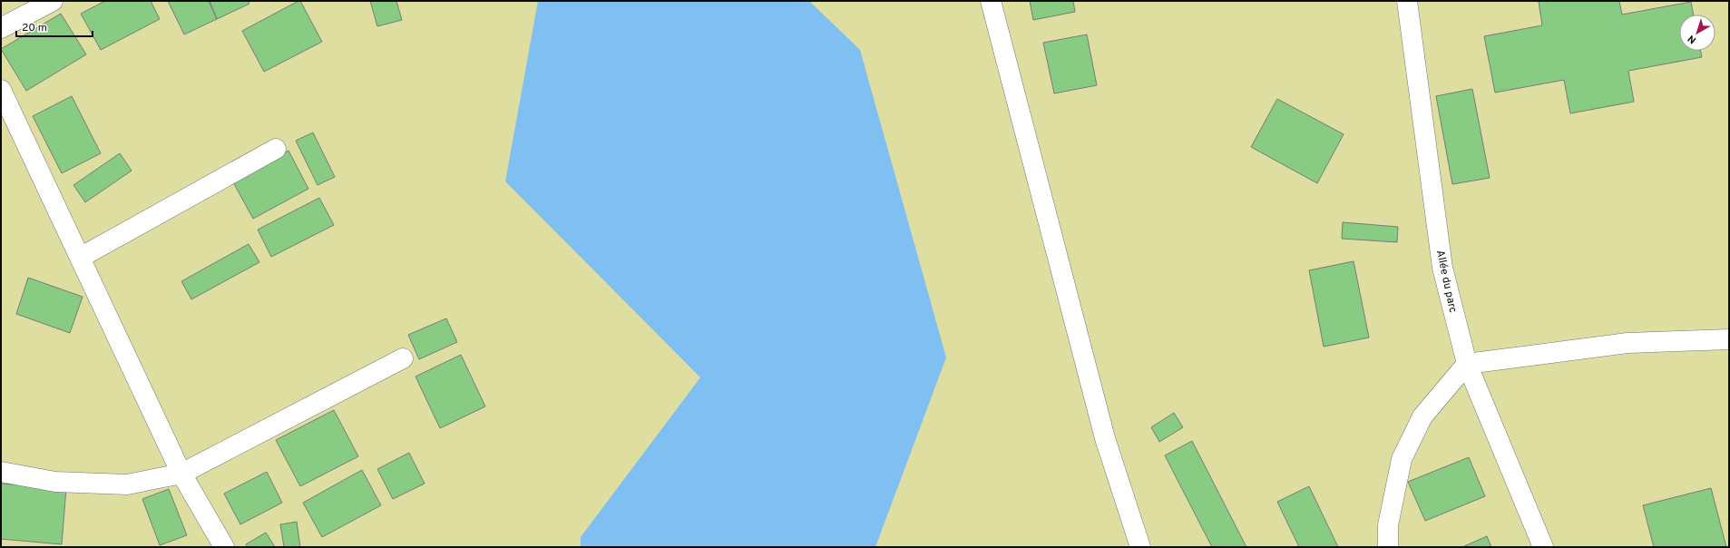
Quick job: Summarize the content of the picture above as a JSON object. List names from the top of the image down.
{
  "streets": {
    "street": ["Allée du parc"]
  },
  "scale_bar": "20 m",
  "north": "bottom left"
}
